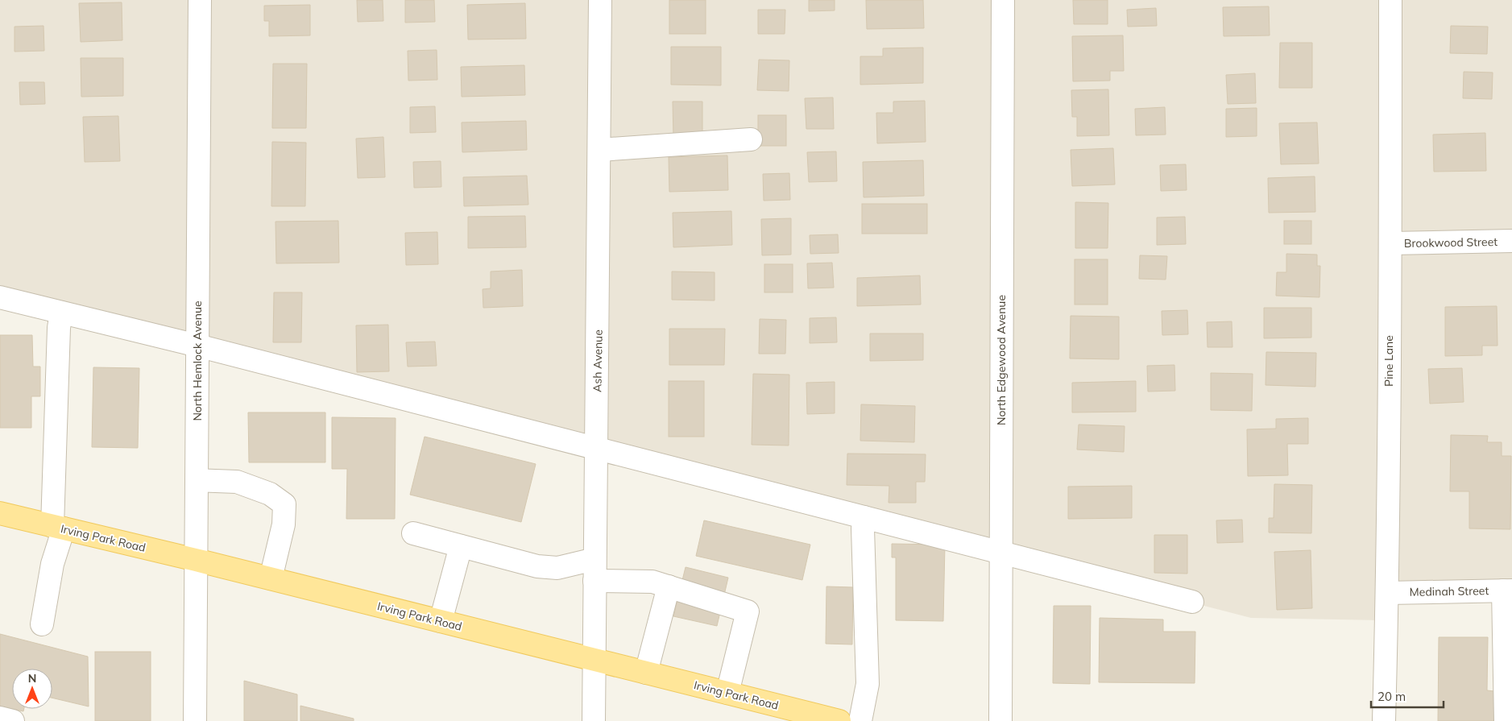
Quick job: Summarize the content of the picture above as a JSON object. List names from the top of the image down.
{
  "streets": {
    "main road": ["Irving Park Road"],
    "street": [
      "Brookwood Street",
      "North Edgewood Avenue",
      "North Hemlock Avenue",
      "Ash Avenue",
      "Pine Lane",
      "Medinah Street"
    ]
  },
  "crossings": [
    ["Brookwood Street", "Pine Lane"],
    ["North Hemlock Avenue", "Irving Park Road"],
    ["Ash Avenue", "Irving Park Road"],
    ["Pine Lane", "Medinah Street"]
  ],
  "scale_bar": "20 m",
  "north": "top"
}
